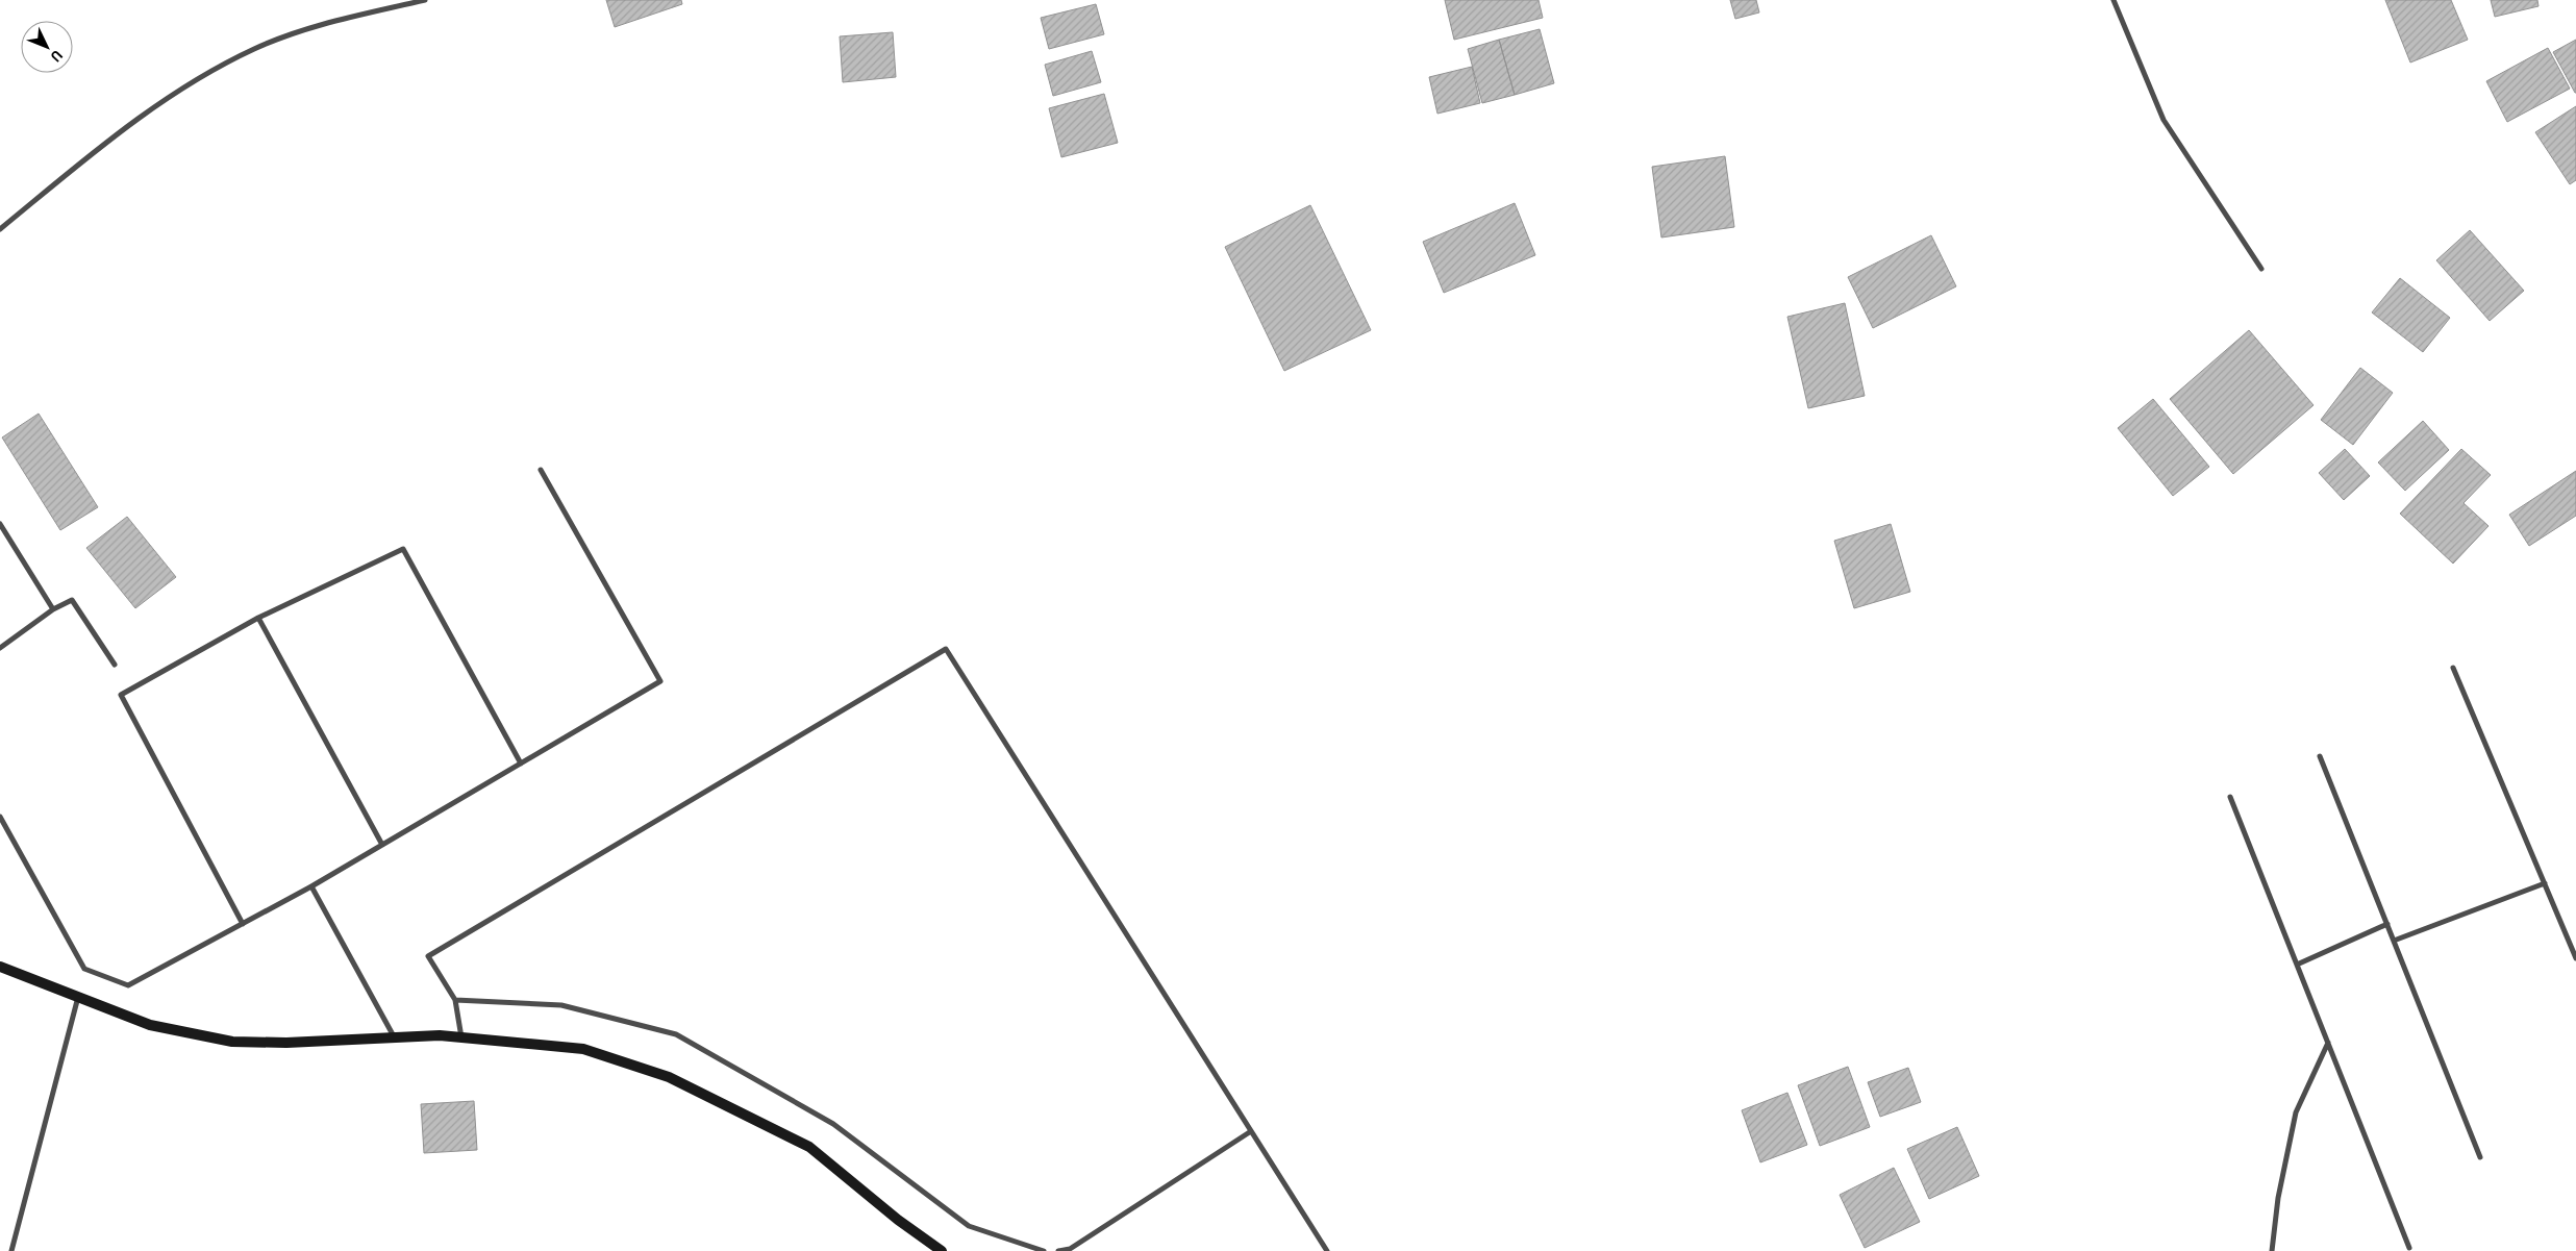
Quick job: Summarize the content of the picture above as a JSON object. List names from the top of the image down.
{
  "north": "bottom right"
}
